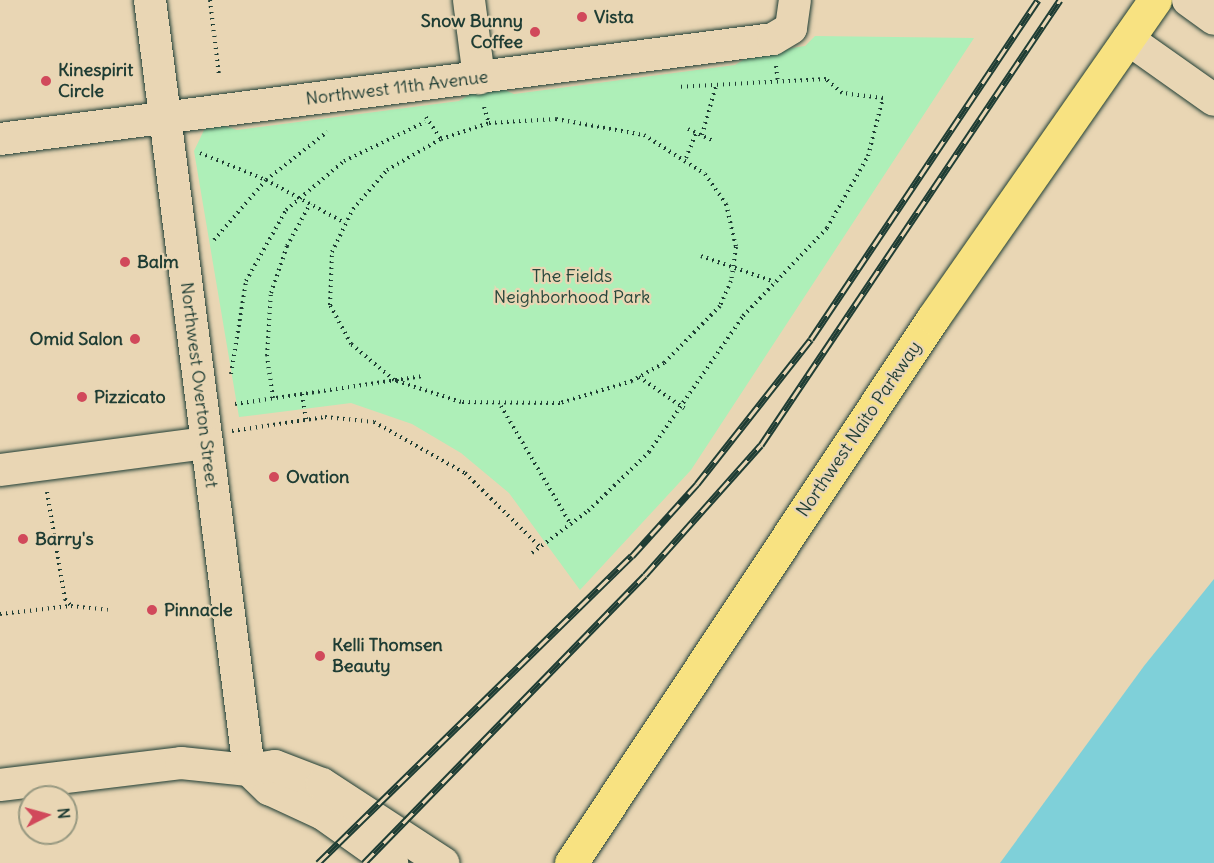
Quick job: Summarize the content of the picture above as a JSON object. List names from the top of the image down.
{
  "streets": {
    "main road": ["Northwest Naito Parkway"],
    "street": ["Northwest 11th Avenue", "Northwest Overton Street"]
  },
  "crossings": [
    ["Northwest 11th Avenue", "Northwest Overton Street"]
  ],
  "parks": ["The Fields Neighborhood Park"],
  "places": [
    "Vista",
    "Snow Bunny Coffee",
    "Kinespirit Circle",
    "Balm",
    "Omid Salon",
    "Pizzicato",
    "Ovation",
    "Barry's",
    "Pinnacle",
    "Kelli Thomsen Beauty"
  ],
  "north": "right"
}
